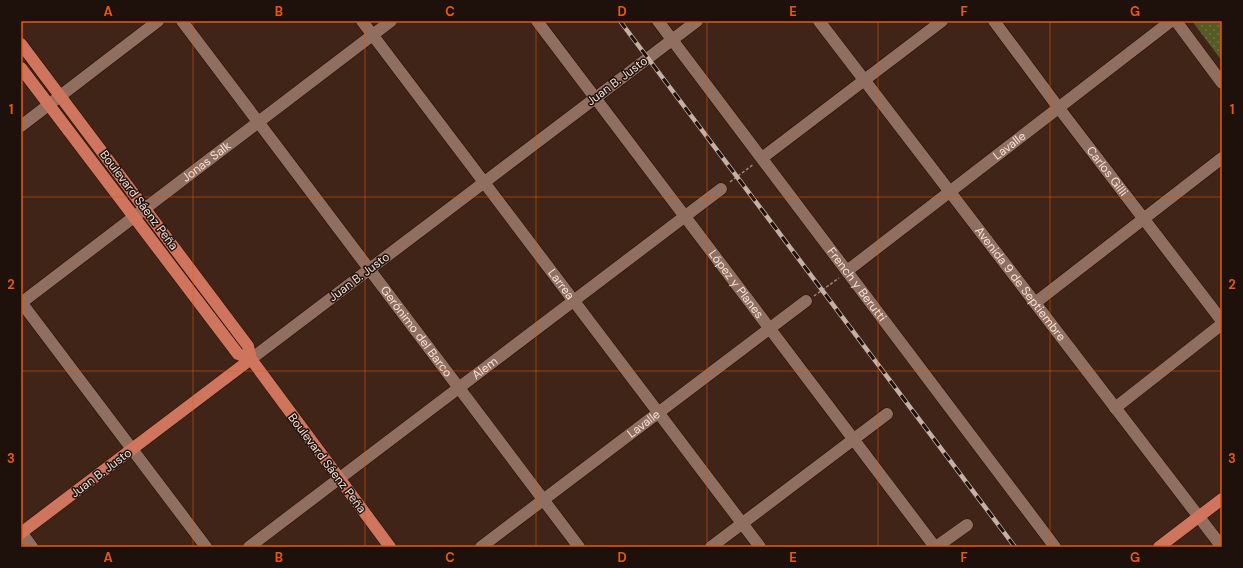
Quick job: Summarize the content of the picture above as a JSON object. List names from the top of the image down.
{
  "streets": {
    "main road": ["Juan B. Justo", "Boulevard Sáenz Peña"],
    "street": [
      "Lavalle",
      "Jonas Salk",
      "Carlos Gilli",
      "Larrea",
      "López y Planes",
      "French y Berutti",
      "Avenida 9 de Septiembre",
      "Gerónimo del Barco",
      "Alem"
    ]
  },
  "crossings": [
    ["Juan B. Justo", "Boulevard Sáenz Peña"],
    ["Juan B. Justo", "Larrea"],
    ["Juan B. Justo", "López y Planes"],
    ["Juan B. Justo", "French y Berutti"],
    ["Juan B. Justo", "Gerónimo del Barco"],
    ["Lavalle", "Carlos Gilli"],
    ["Lavalle", "Larrea"],
    ["Lavalle", "López y Planes"],
    ["Lavalle", "French y Berutti"],
    ["Lavalle", "Avenida 9 de Septiembre"],
    ["Lavalle", "Gerónimo del Barco"],
    ["Jonas Salk", "Boulevard Sáenz Peña"],
    ["Jonas Salk", "Larrea"],
    ["Jonas Salk", "Gerónimo del Barco"],
    ["Boulevard Sáenz Peña", "Alem"],
    ["Larrea", "Alem"],
    ["López y Planes", "Alem"],
    ["Gerónimo del Barco", "Alem"]
  ],
  "grid": {
    "columns": [
      "A",
      "B",
      "C",
      "D",
      "E",
      "F",
      "G"
    ],
    "rows": ["1", "2", "3"]
  }
}
